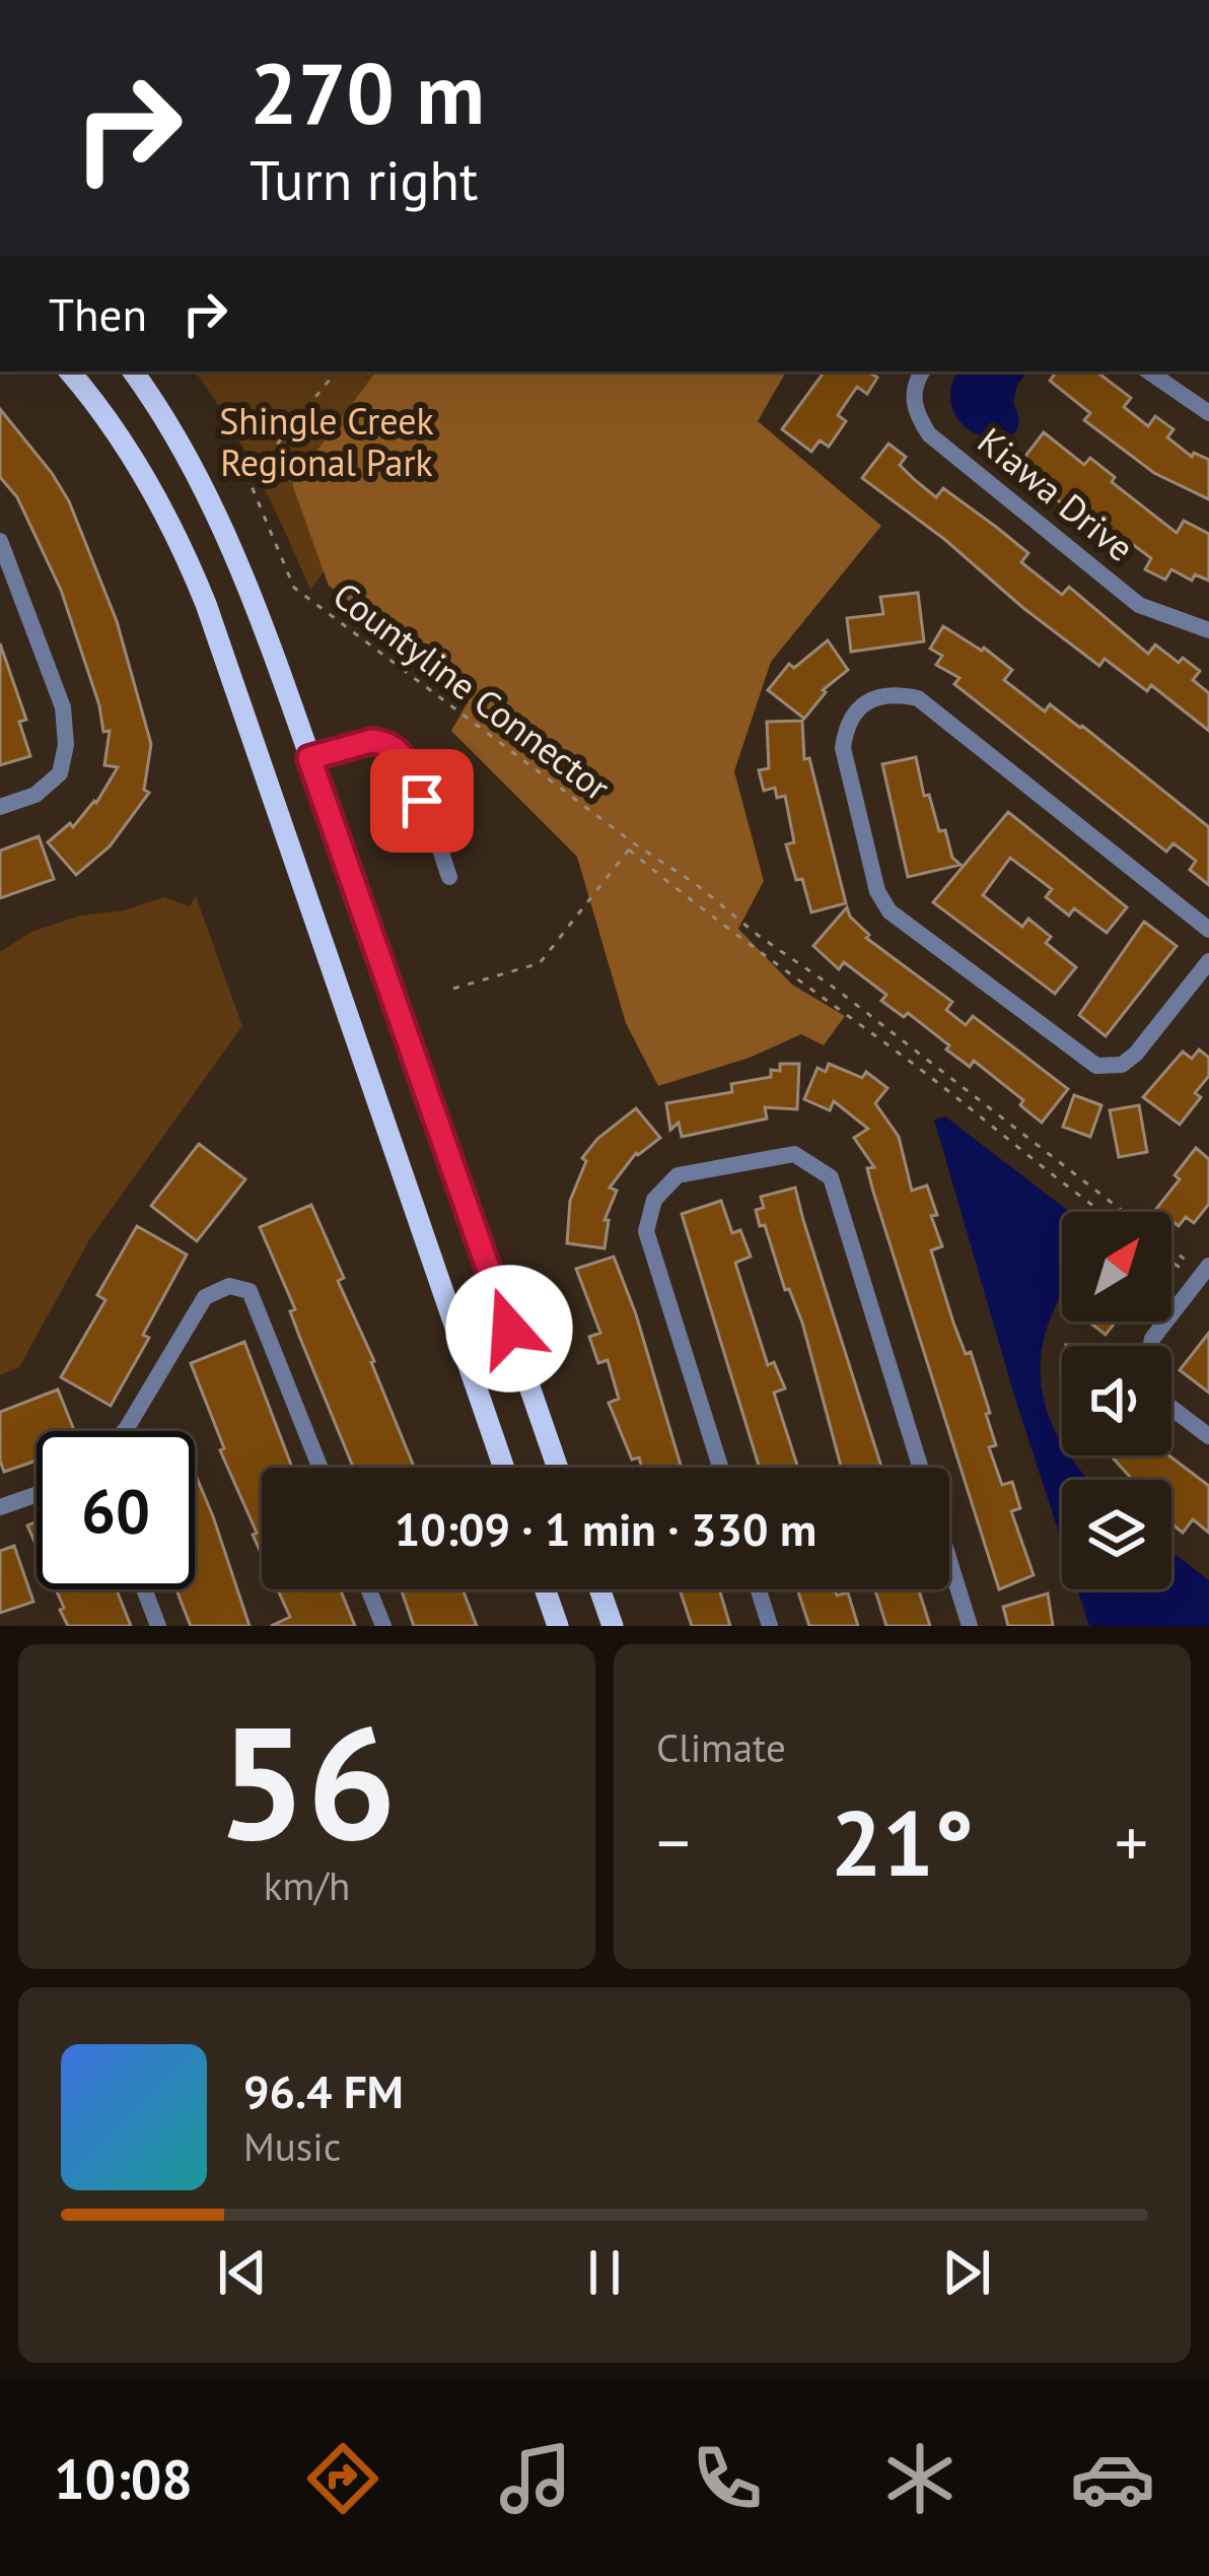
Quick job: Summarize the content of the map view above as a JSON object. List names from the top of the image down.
{
  "streets": {
    "street": ["Kiawa Drive"],
    "path": ["Countyline Connector"]
  },
  "parks": ["Shingle Creek Regional Park"],
  "north": "top right",
  "page": {
    "turn": ["270 m", "Turn right"],
    "then": "Then",
    "limit": "60",
    "trip": "10:09 · 1 min · 330 m",
    "tile": [
      ["56", "km/h"],
      "Climate"
    ],
    "heat": ["−", "21°", "+"],
    "song": ["96.4 FM", "Music"],
    "tabs": "10:08"
  }
}
